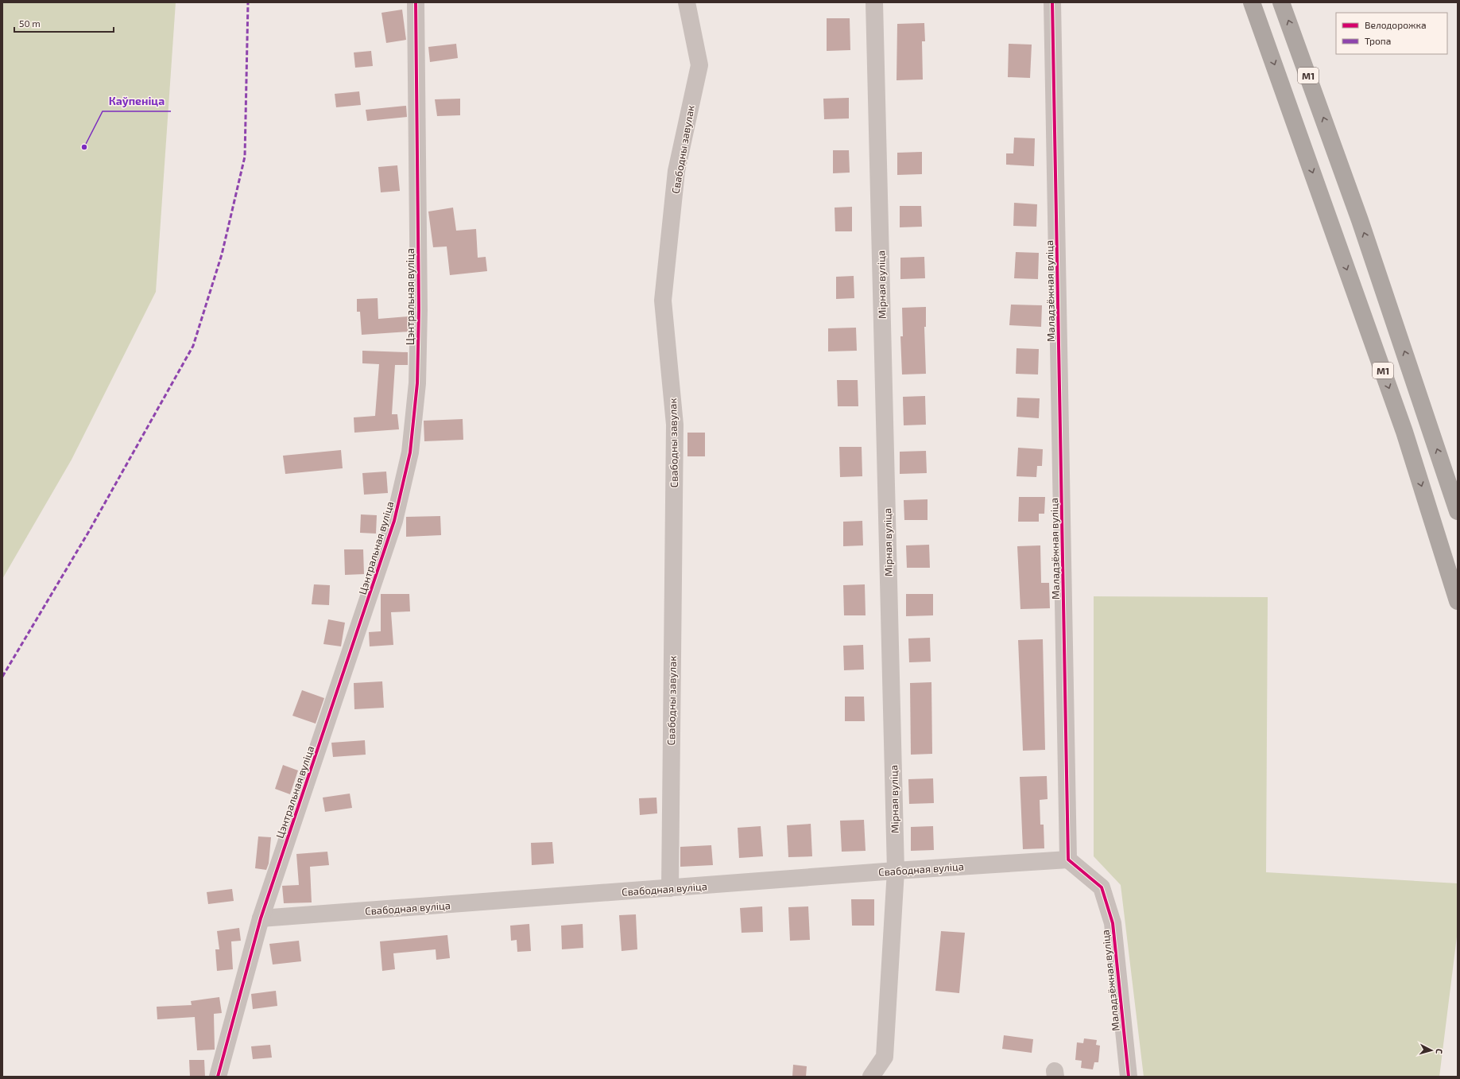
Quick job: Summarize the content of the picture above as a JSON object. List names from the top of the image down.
{
  "streets": {
    "highway": ["М1"],
    "street": [
      "Свабодны завулак",
      "Мірная вуліца",
      "Маладзёжная вуліца",
      "Цэнтральная вуліца",
      "Свабодная вуліца"
    ]
  },
  "crossings": [
    ["Свабодны завулак", "Свабодная вуліца"],
    ["Мірная вуліца", "Свабодная вуліца"],
    ["Маладзёжная вуліца", "Свабодная вуліца"],
    ["Цэнтральная вуліца", "Свабодная вуліца"]
  ],
  "places": ["Каўпеніца"],
  "legend": ["Велодорожка", "Тропа"],
  "scale_bar": "50 m",
  "north": "right"
}
